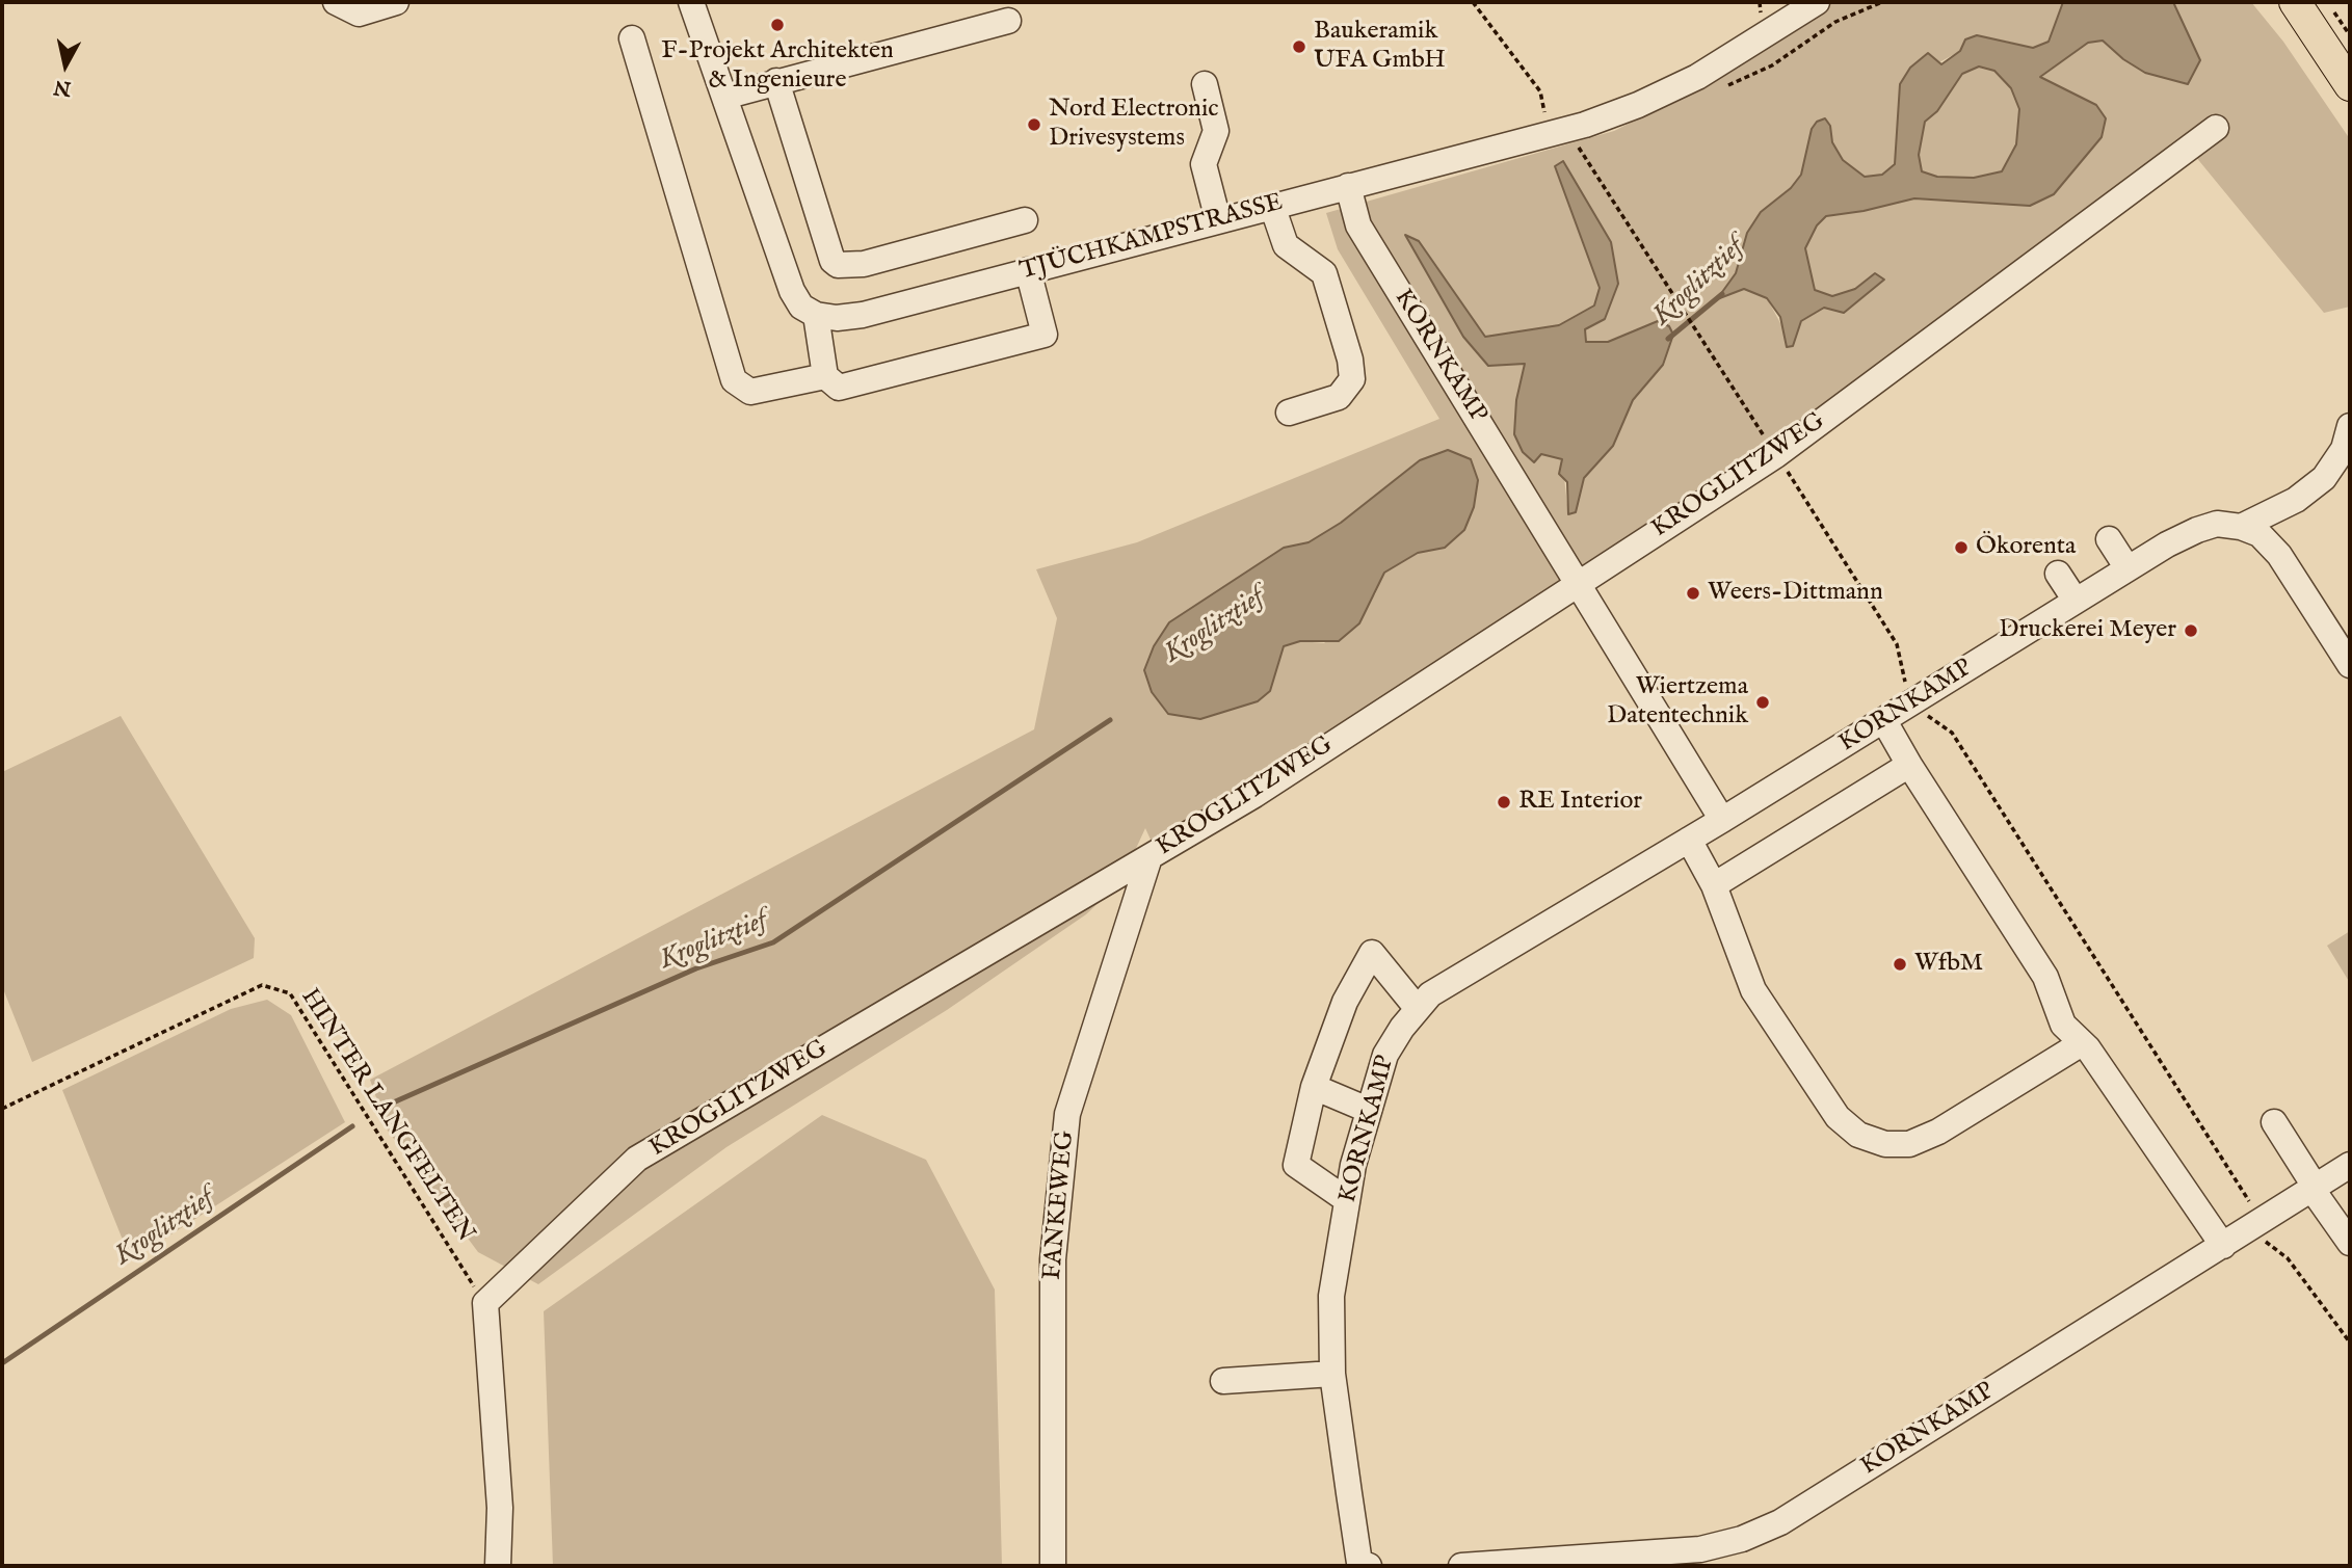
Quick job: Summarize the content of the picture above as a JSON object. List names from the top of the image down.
{
  "streets": {
    "street": [
      "TJÜCHKAMPSTRASSE",
      "KORNKAMP",
      "KROGLITZWEG",
      "FANKEWEG"
    ],
    "path": ["HINTER LANGFELTEN"]
  },
  "crossings": [
    ["TJÜCHKAMPSTRASSE", "KORNKAMP"],
    ["KORNKAMP", "KROGLITZWEG"],
    ["KROGLITZWEG", "HINTER LANGFELTEN"],
    ["KROGLITZWEG", "FANKEWEG"]
  ],
  "water": ["Kroglitztief"],
  "places": [
    "F-Projekt Architekten & Ingenieure",
    "Baukeramik UFA GmbH",
    "Nord Electronic Drivesystems",
    "Ökorenta",
    "Weers-Dittmann",
    "Druckerei Meyer",
    "Wiertzema Datentechnik",
    "RE Interior",
    "WfbM"
  ],
  "north": "bottom"
}
